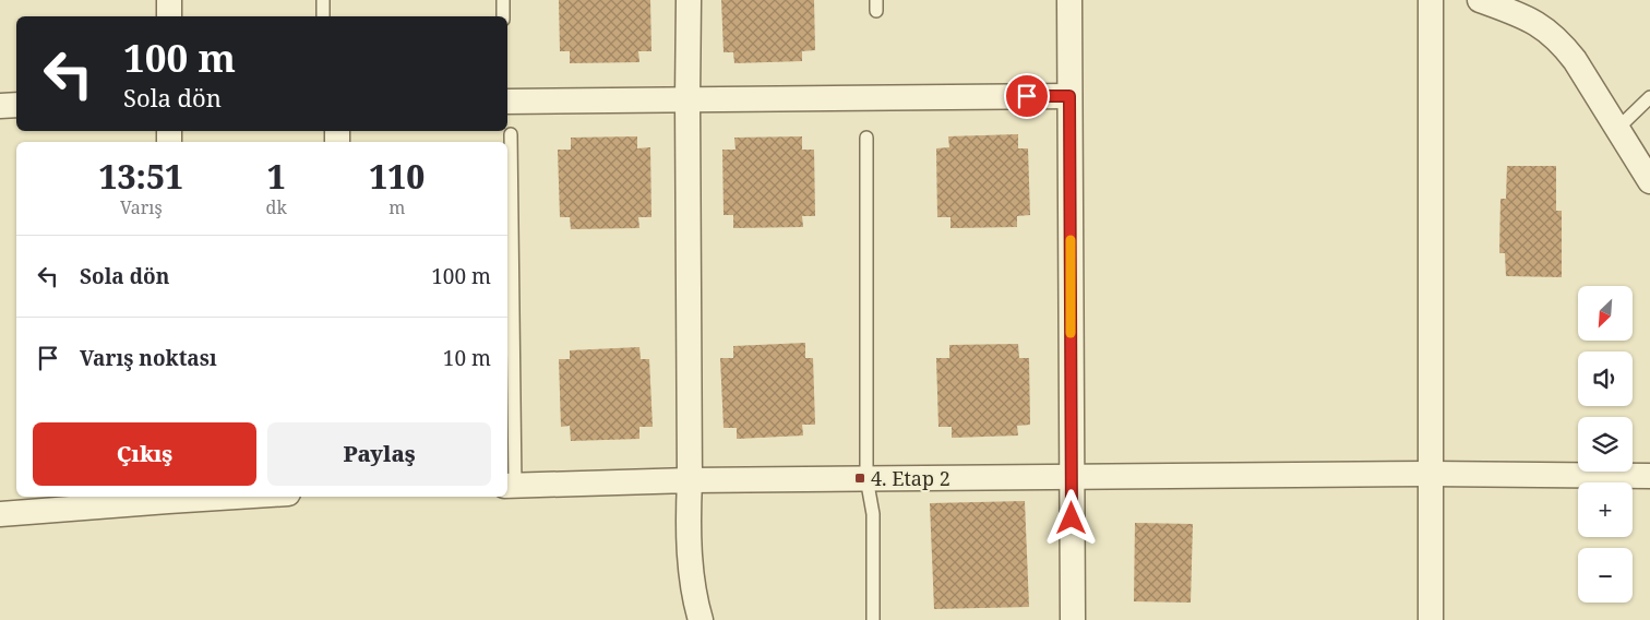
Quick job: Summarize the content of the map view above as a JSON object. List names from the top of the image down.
{
  "places": {
    "transit": ["4. Etap 2"]
  },
  "north": "bottom left",
  "page": {
    "turn": ["100 m", "Sola dön"],
    "eta": [
      "13:51",
      "Varış",
      "1",
      "dk",
      "110",
      "m"
    ],
    "list": [
      {
        "name": "Sola dön",
        "value": "100 m"
      },
      {
        "name": "Varış noktası",
        "value": "10 m"
      }
    ],
    "map_buttons": ["+", "−"],
    "buttons": ["Çıkış", "Paylaş"]
  }
}
